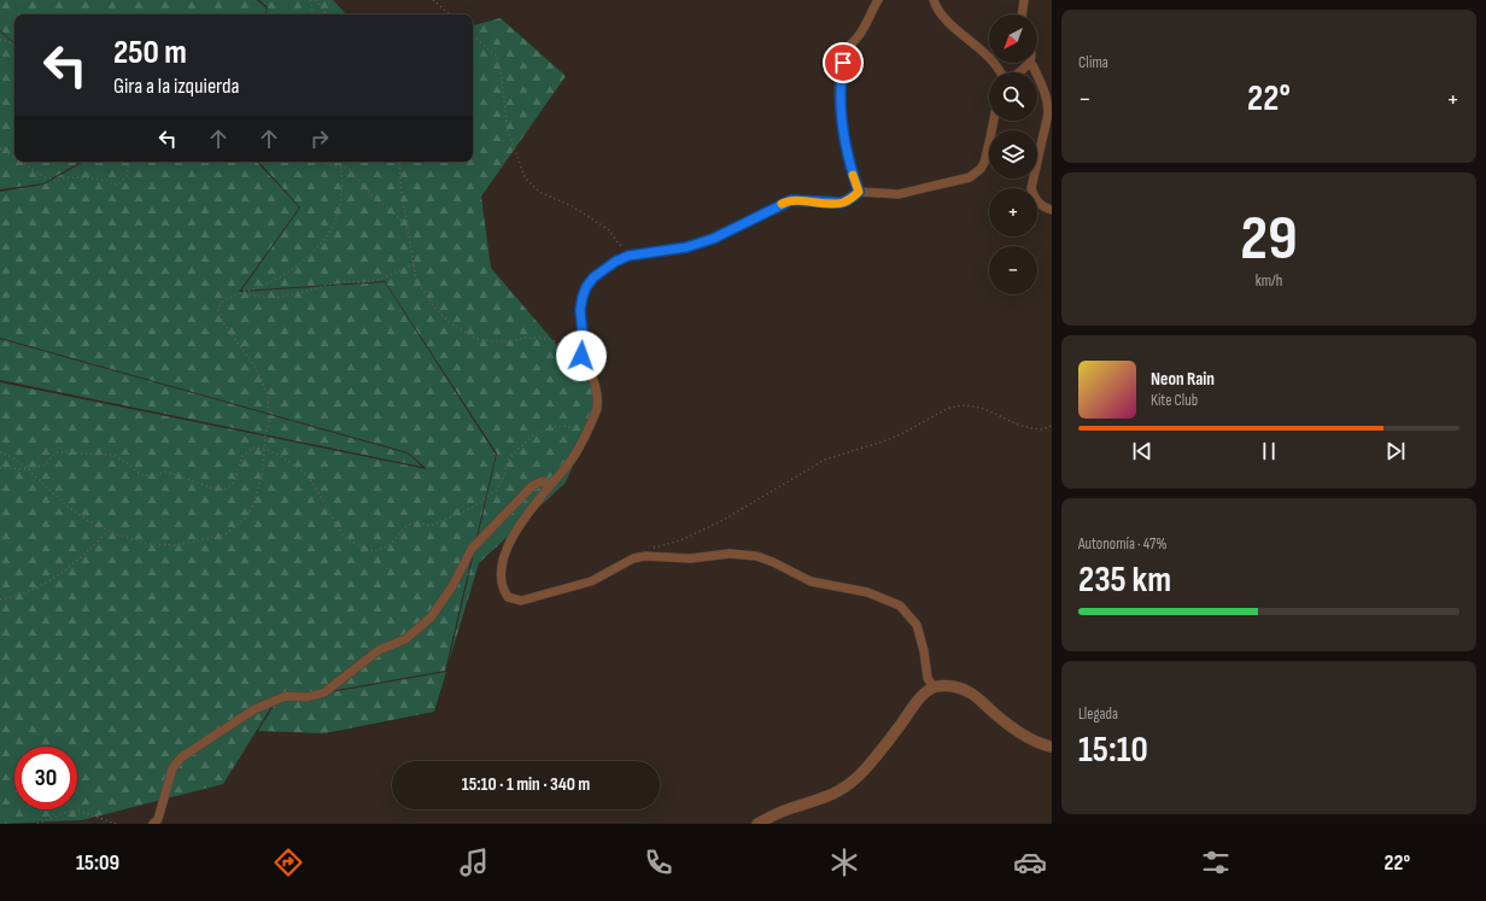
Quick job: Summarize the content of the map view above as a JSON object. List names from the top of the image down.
{
  "north": "bottom left",
  "page": {
    "tile": [
      "Clima",
      ["29", "km/h"],
      ["Autonomía · 47%", "235 km"],
      ["Llegada", "15:10"]
    ],
    "map_buttons": ["+", "−"],
    "turn": ["250 m", "Gira a la izquierda"],
    "heat": ["−", "22°", "+"],
    "song": ["Neon Rain", "Kite Club"],
    "limit": "30",
    "trip": "15:10 · 1 min · 340 m",
    "tabs": ["15:09", "22°"]
  }
}
